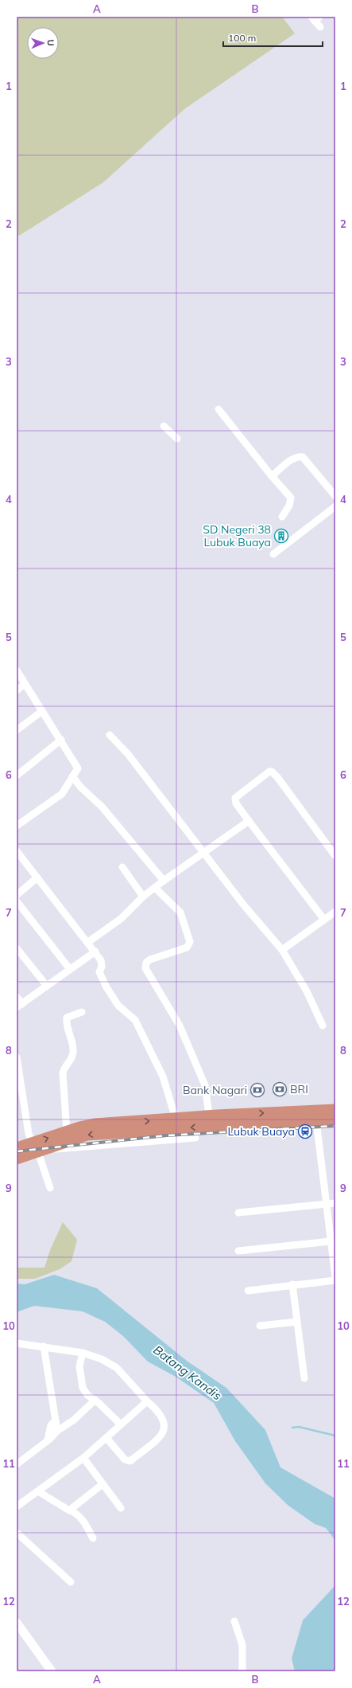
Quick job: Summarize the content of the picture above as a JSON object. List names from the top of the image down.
{
  "water": ["Batang Kandis"],
  "places": {
    "building": ["SD Negeri 38 Lubuk Buaya"],
    "bank": ["BRI", "Bank Nagari"],
    "station": ["Lubuk Buaya"]
  },
  "scale_bar": "100 m",
  "north": "right",
  "grid": {
    "columns": ["A", "B"],
    "rows": [
      "1",
      "2",
      "3",
      "4",
      "5",
      "6",
      "7",
      "8",
      "9",
      "10",
      "11",
      "12"
    ]
  }
}
